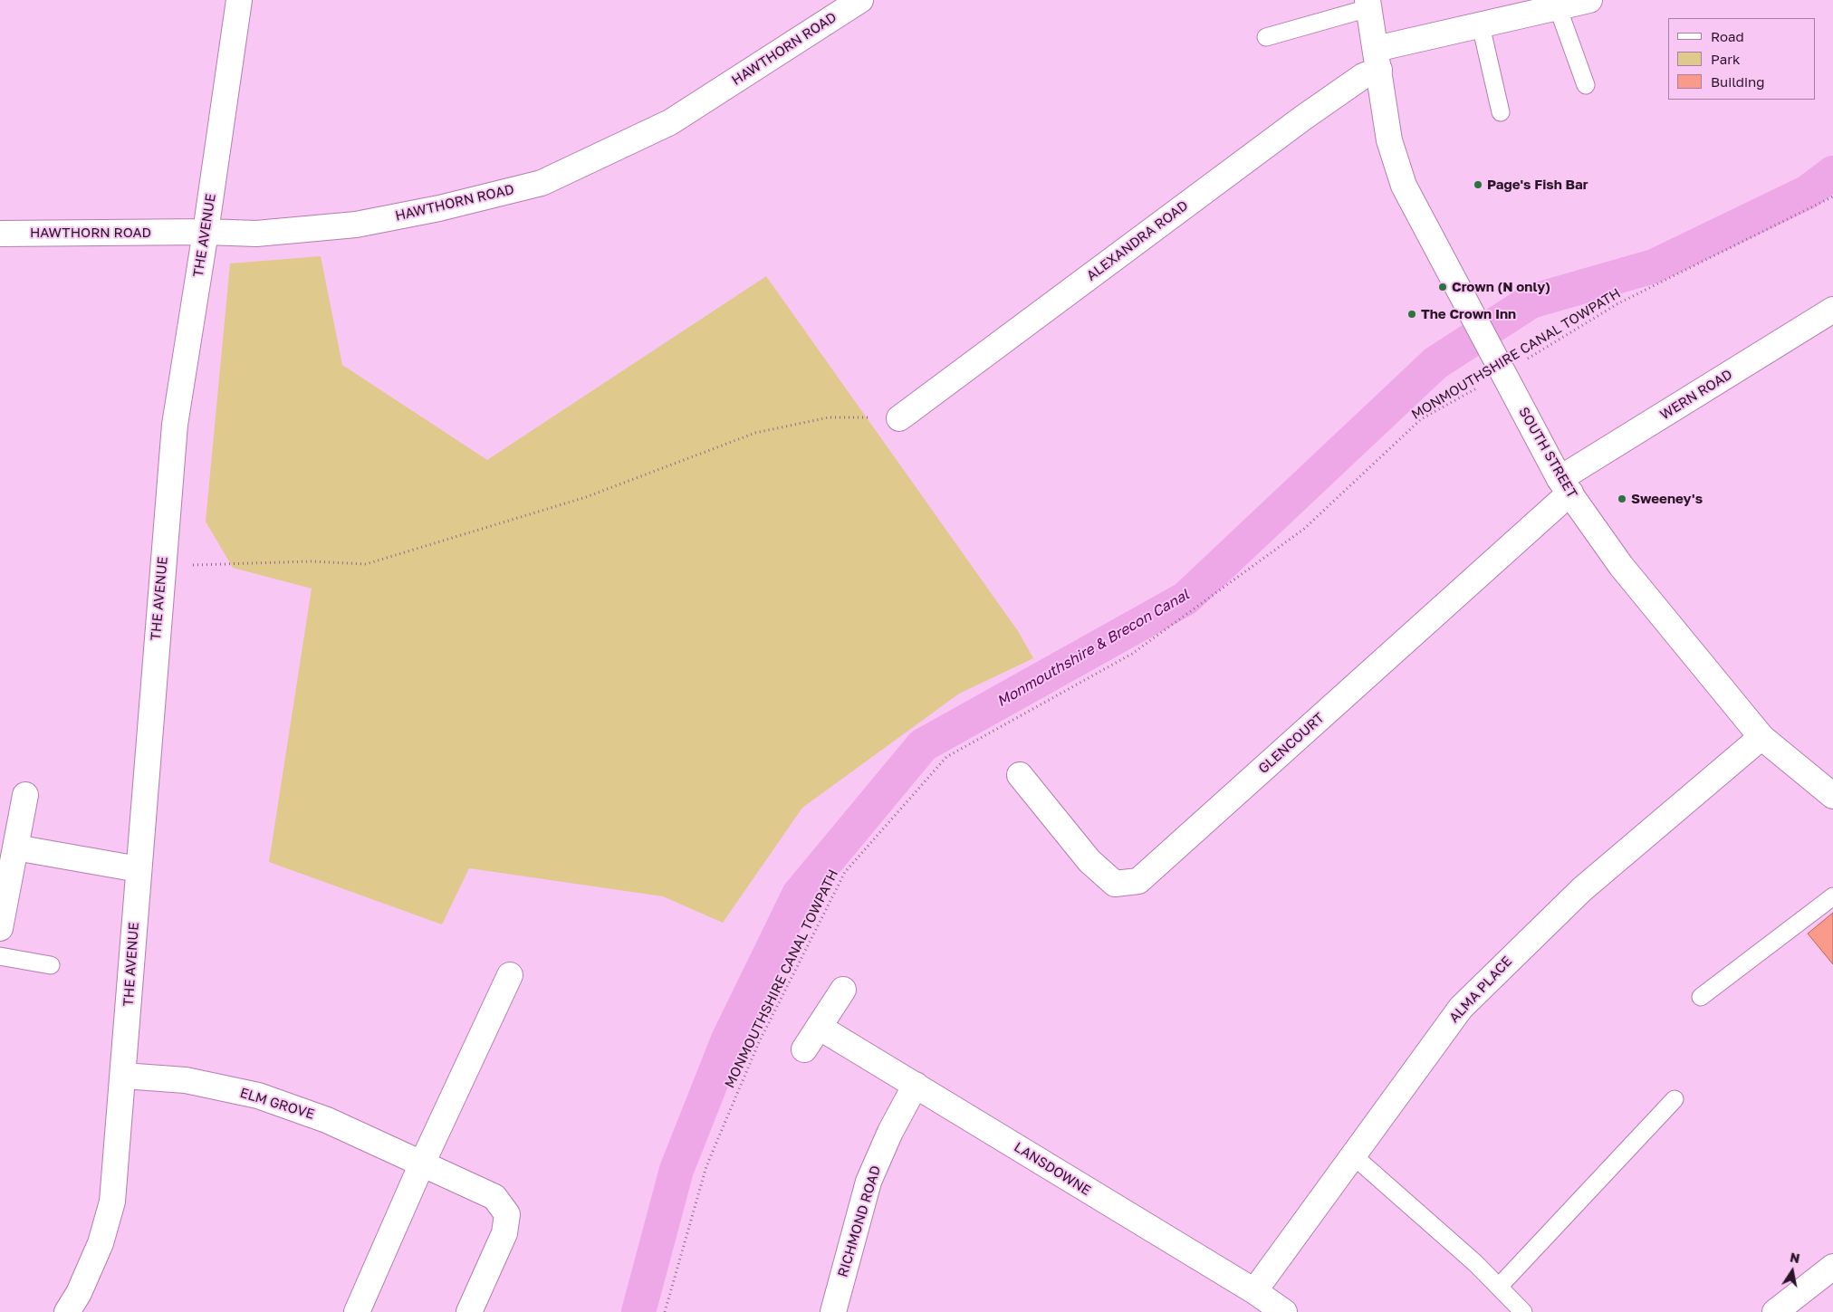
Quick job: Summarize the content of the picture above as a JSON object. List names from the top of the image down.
{
  "streets": {
    "street": [
      "HAWTHORN ROAD",
      "THE AVENUE",
      "ALEXANDRA ROAD",
      "WERN ROAD",
      "SOUTH STREET",
      "GLENCOURT",
      "ALMA PLACE",
      "ELM GROVE",
      "LANSDOWNE",
      "RICHMOND ROAD"
    ],
    "path": ["MONMOUTHSHIRE CANAL TOWPATH"]
  },
  "crossings": [
    ["HAWTHORN ROAD", "THE AVENUE"],
    ["THE AVENUE", "ELM GROVE"],
    ["ALEXANDRA ROAD", "SOUTH STREET"],
    ["MONMOUTHSHIRE CANAL TOWPATH", "SOUTH STREET"],
    ["WERN ROAD", "SOUTH STREET"],
    ["WERN ROAD", "GLENCOURT"],
    ["SOUTH STREET", "GLENCOURT"],
    ["SOUTH STREET", "ALMA PLACE"],
    ["ALMA PLACE", "LANSDOWNE"],
    ["LANSDOWNE", "RICHMOND ROAD"]
  ],
  "water": ["Monmouthshire & Brecon Canal"],
  "places": [
    "Page's Fish Bar",
    "Crown (N only)",
    "The Crown Inn",
    "Sweeney's"
  ],
  "legend": ["Road", "Park", "Building"],
  "north": "top"
}
